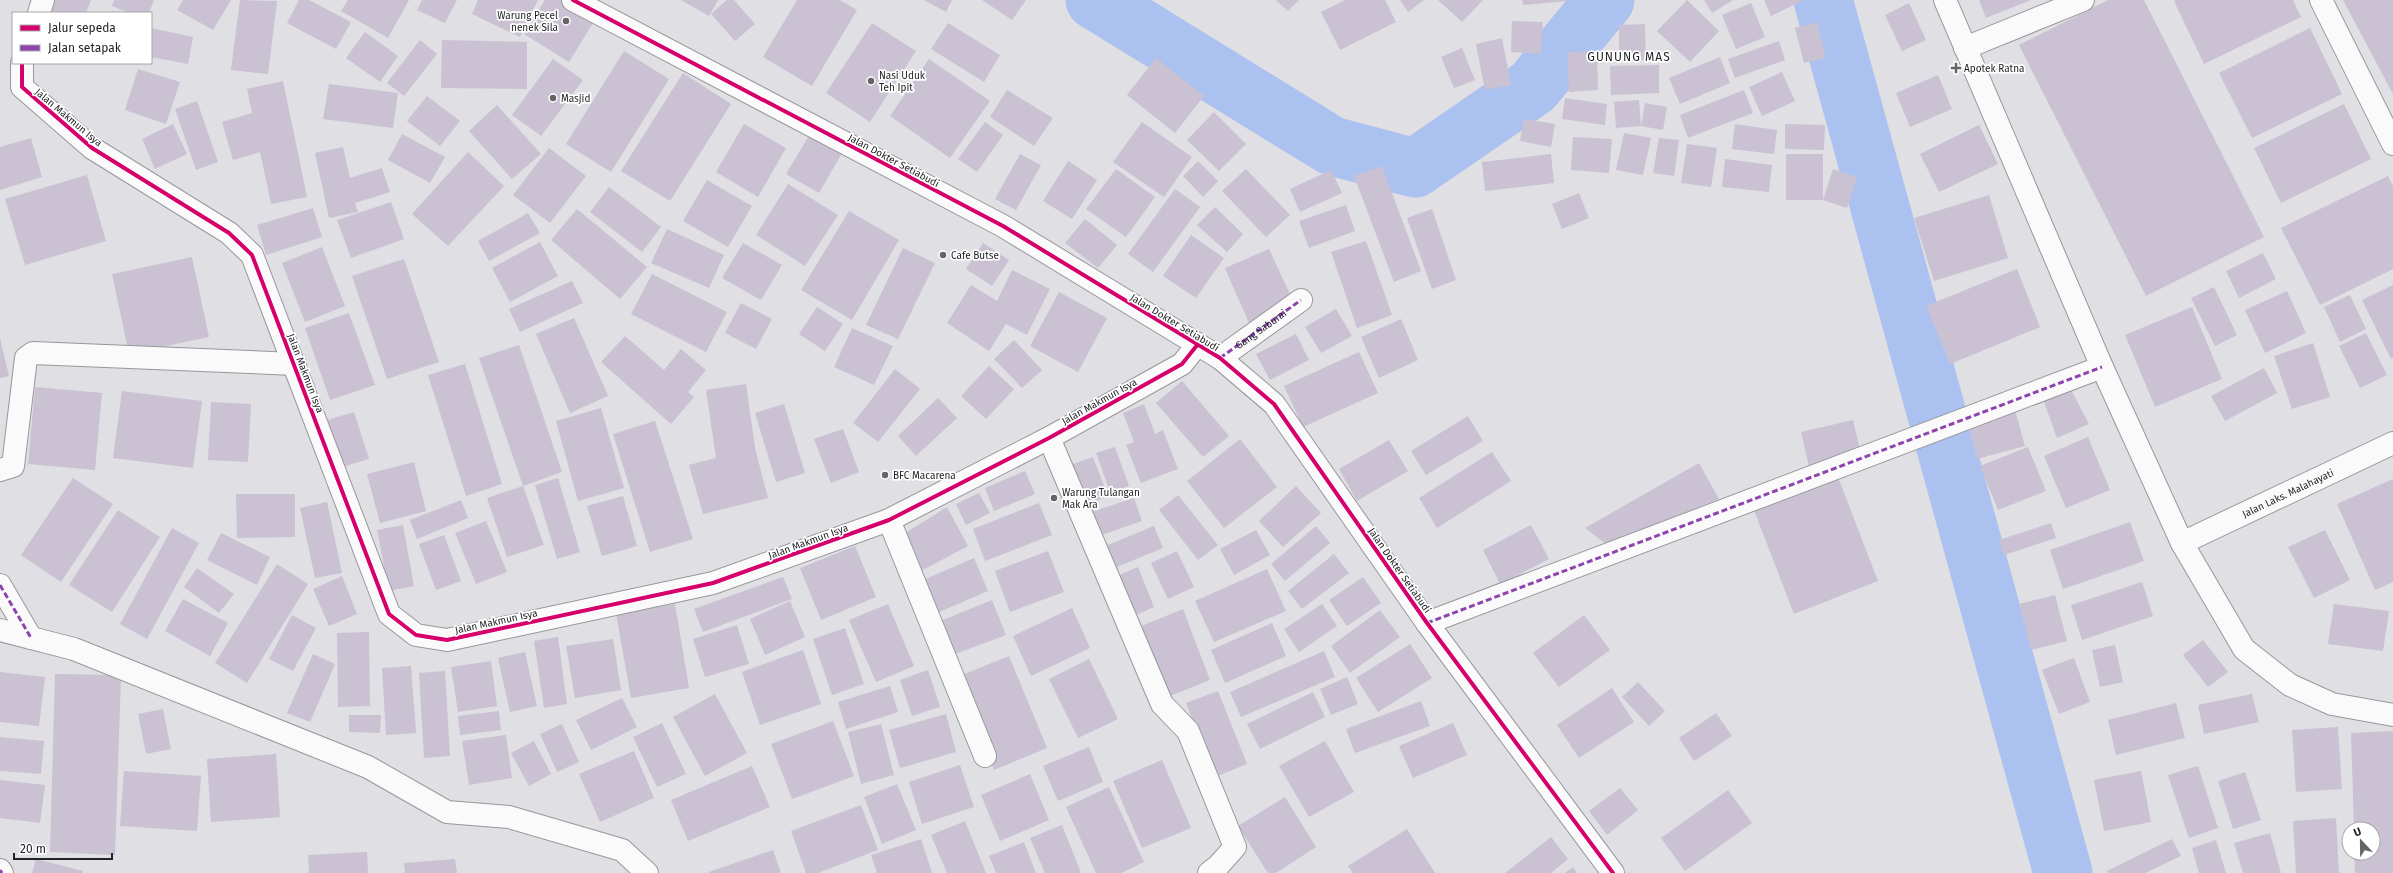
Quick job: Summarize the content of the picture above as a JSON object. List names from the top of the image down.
{
  "streets": {
    "street": [
      "Jalan Makmun Isya",
      "Jalan Dokter Setiabudi",
      "Gang Saburai",
      "Jalan Laks. Malahayati"
    ]
  },
  "crossings": [
    ["Jalan Makmun Isya", "Jalan Dokter Setiabudi"],
    ["Jalan Dokter Setiabudi", "Gang Saburai"]
  ],
  "districts": ["GUNUNG MAS"],
  "places": {
    "other": [
      "Warung Pecel nenek Sila",
      "Nasi Uduk Teh Ipit",
      "Masjid",
      "Cafe Butse",
      "BFC Macarena",
      "Warung Tulangan Mak Ara"
    ],
    "health": ["Apotek Ratna"]
  },
  "legend": ["Jalur sepeda", "Jalan setapak"],
  "scale_bar": "20 m",
  "north": "top"
}
